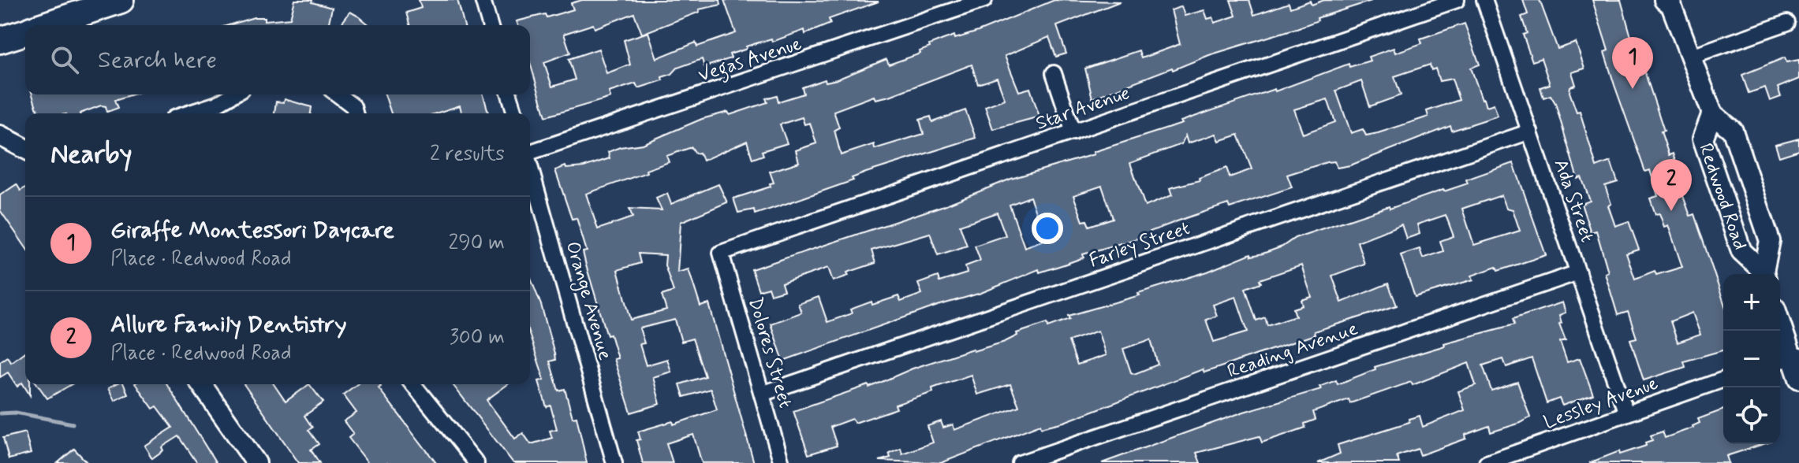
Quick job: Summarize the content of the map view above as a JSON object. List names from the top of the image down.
{
  "streets": {
    "main road": ["Redwood Road"],
    "street": [
      "Vegas Avenue",
      "Star Avenue",
      "Ada Street",
      "Farley Street",
      "Orange Avenue",
      "Reading Avenue",
      "Dolores Street",
      "Lessley Avenue"
    ]
  },
  "crossings": [
    ["Star Avenue", "Dolores Street"],
    ["Ada Street", "Farley Street"],
    ["Ada Street", "Reading Avenue"],
    ["Ada Street", "Lessley Avenue"],
    ["Farley Street", "Dolores Street"]
  ],
  "page": {
    "search": "Search here",
    "pins": ["1", "2"],
    "heading": ["Nearby", "2 results"],
    "list": [
      {
        "mark": "1",
        "name": "Giraffe Montessori Daycare",
        "note": "Place · Redwood Road",
        "value": "290 m"
      },
      {
        "mark": "2",
        "name": "Allure Family Dentistry",
        "note": "Place · Redwood Road",
        "value": "300 m"
      }
    ],
    "map_buttons": ["+", "−"]
  }
}
